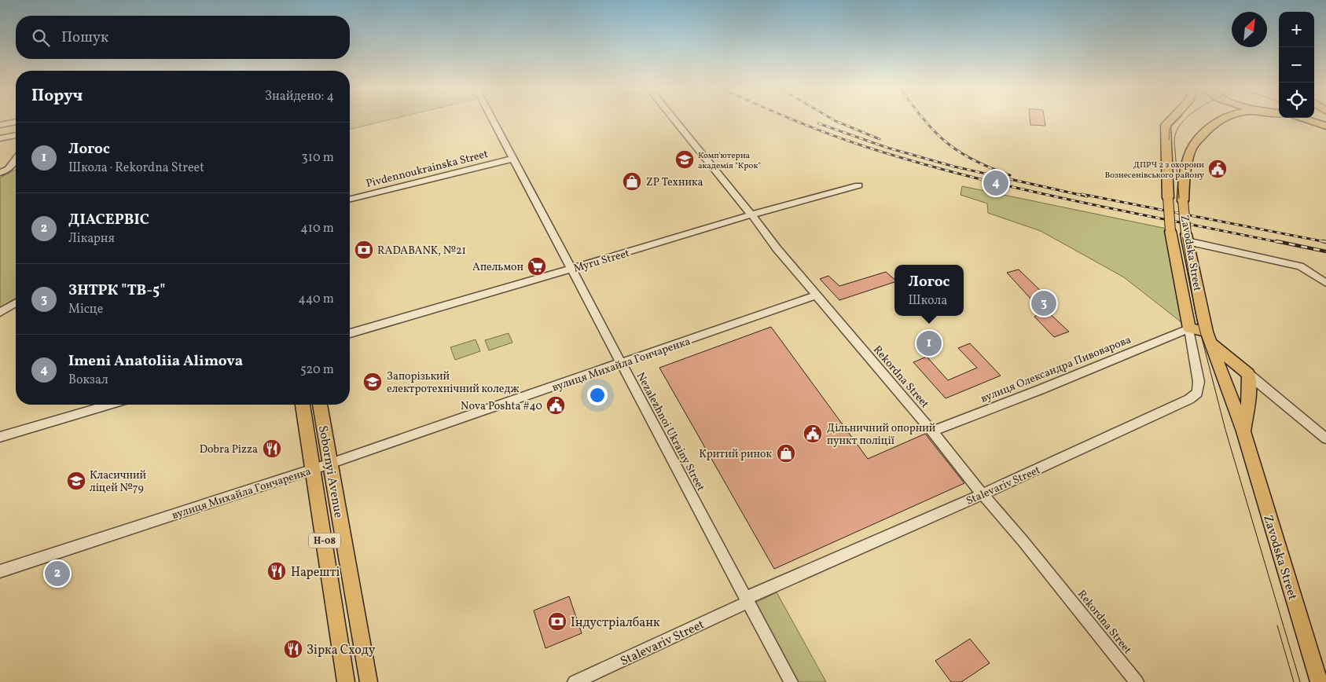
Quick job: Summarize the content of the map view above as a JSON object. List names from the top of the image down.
{
  "streets": {
    "main road": ["Zavodska Street", "Sobornyi Avenue", "Н-08"],
    "street": [
      "Pivdennoukrainska Street",
      "Myru Street",
      "вулиця Михайла Гончаренка",
      "вулиця Олександра Пивоварова",
      "Rekordna Street",
      "Nezalezhnoi Ukrainy Street",
      "Stalevariv Street"
    ]
  },
  "crossings": [
    ["Pivdennoukrainska Street", "Nezalezhnoi Ukrainy Street"],
    ["Zavodska Street", "вулиця Олександра Пивоварова"],
    ["Zavodska Street", "Stalevariv Street"],
    ["Myru Street", "Rekordna Street"],
    ["Myru Street", "Nezalezhnoi Ukrainy Street"],
    ["вулиця Михайла Гончаренка", "Rekordna Street"],
    ["вулиця Михайла Гончаренка", "Nezalezhnoi Ukrainy Street"],
    ["вулиця Михайла Гончаренка", "Sobornyi Avenue"],
    ["вулиця Олександра Пивоварова", "Rekordna Street"],
    ["вулиця Олександра Пивоварова", "Stalevariv Street"],
    ["Rekordna Street", "Stalevariv Street"],
    ["Nezalezhnoi Ukrainy Street", "Stalevariv Street"]
  ],
  "places": {
    "school or university": ["Комп'ютерна академія \"Крок\"", "Запорізький електротехнічний коледж", "Класичний ліцей №79"],
    "public building": ["ДПРЧ 2 з охорони Вознесенівського району", "Nova Poshta #40", "Дільничний опорний пункт поліції"],
    "shop": ["ZP Техника", "Критий ринок"],
    "bank": ["RADABANK, №21", "Індустріалбанк"],
    "supermarket": ["Апельмон"],
    "restaurant": ["Dobra Pizza", "Нарешті", "Зірка Сходу"]
  },
  "north": "top right",
  "page": {
    "map_buttons": ["+", "−"],
    "search": "Пошук",
    "heading": ["Поруч", "Знайдено: 4"],
    "list": [
      {
        "mark": "1",
        "name": "Логос",
        "note": "Школа · Rekordna Street",
        "value": "310 m"
      },
      {
        "mark": "2",
        "name": "ДІАСЕРВІС",
        "note": "Лікарня",
        "value": "410 m"
      },
      {
        "mark": "3",
        "name": "ЗНТРК \"ТВ-5\"",
        "note": "Місце",
        "value": "440 m"
      },
      {
        "mark": "4",
        "name": "Imeni Anatoliia Alimova",
        "note": "Вокзал",
        "value": "520 m"
      }
    ],
    "pins": [
      "4",
      "3",
      "1",
      "2"
    ],
    "popup": ["Логос", "Школа"]
  }
}
